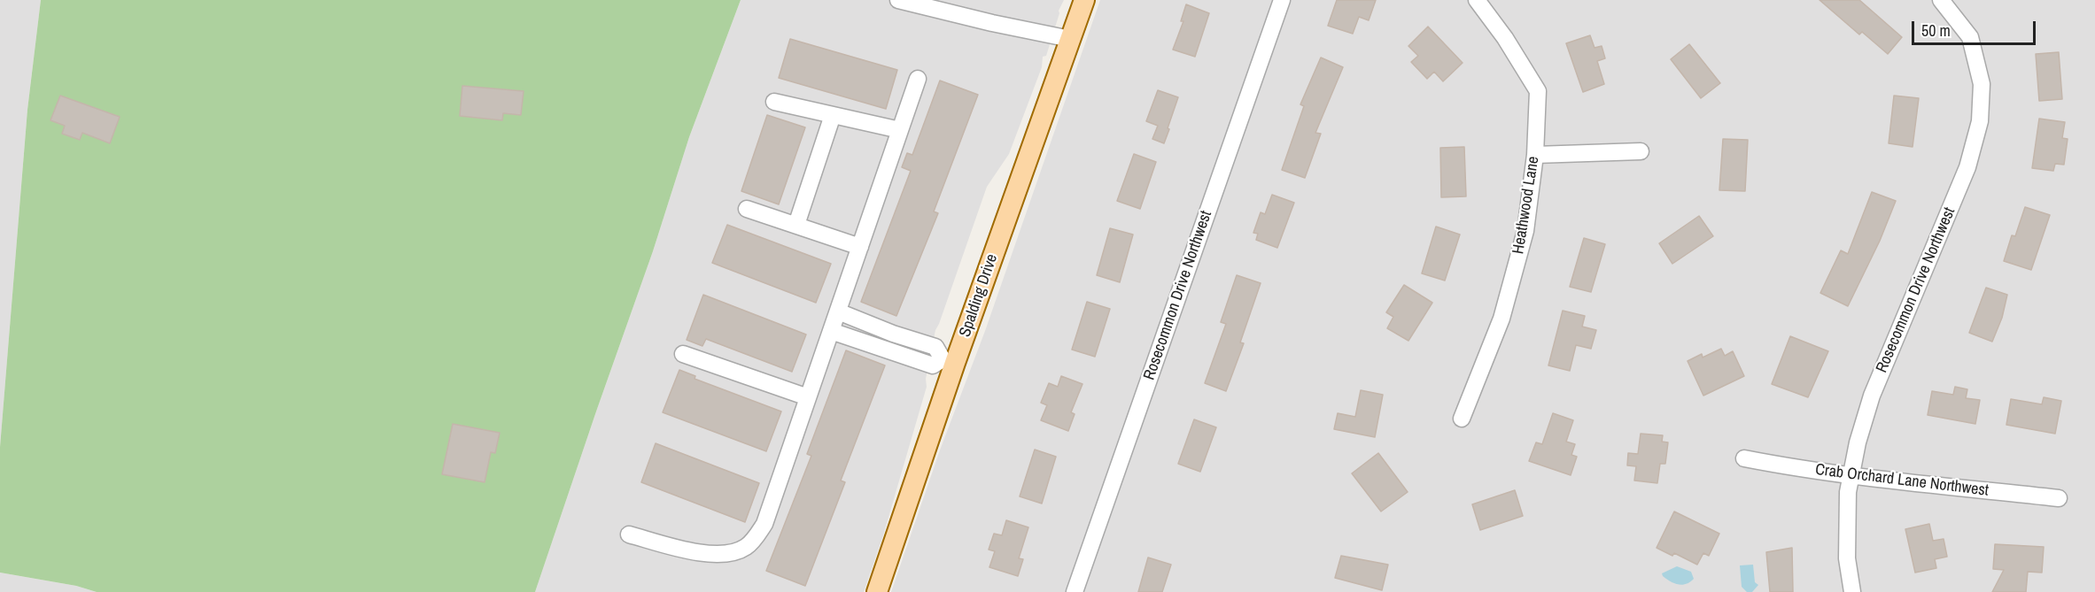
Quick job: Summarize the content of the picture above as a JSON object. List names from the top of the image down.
{
  "streets": {
    "main road": ["Spalding Drive"],
    "street": ["Heathwood Lane", "Rosecommon Drive Northwest", "Crab Orchard Lane Northwest"]
  },
  "crossings": [
    ["Rosecommon Drive Northwest", "Crab Orchard Lane Northwest"]
  ],
  "scale_bar": "50 m"
}
